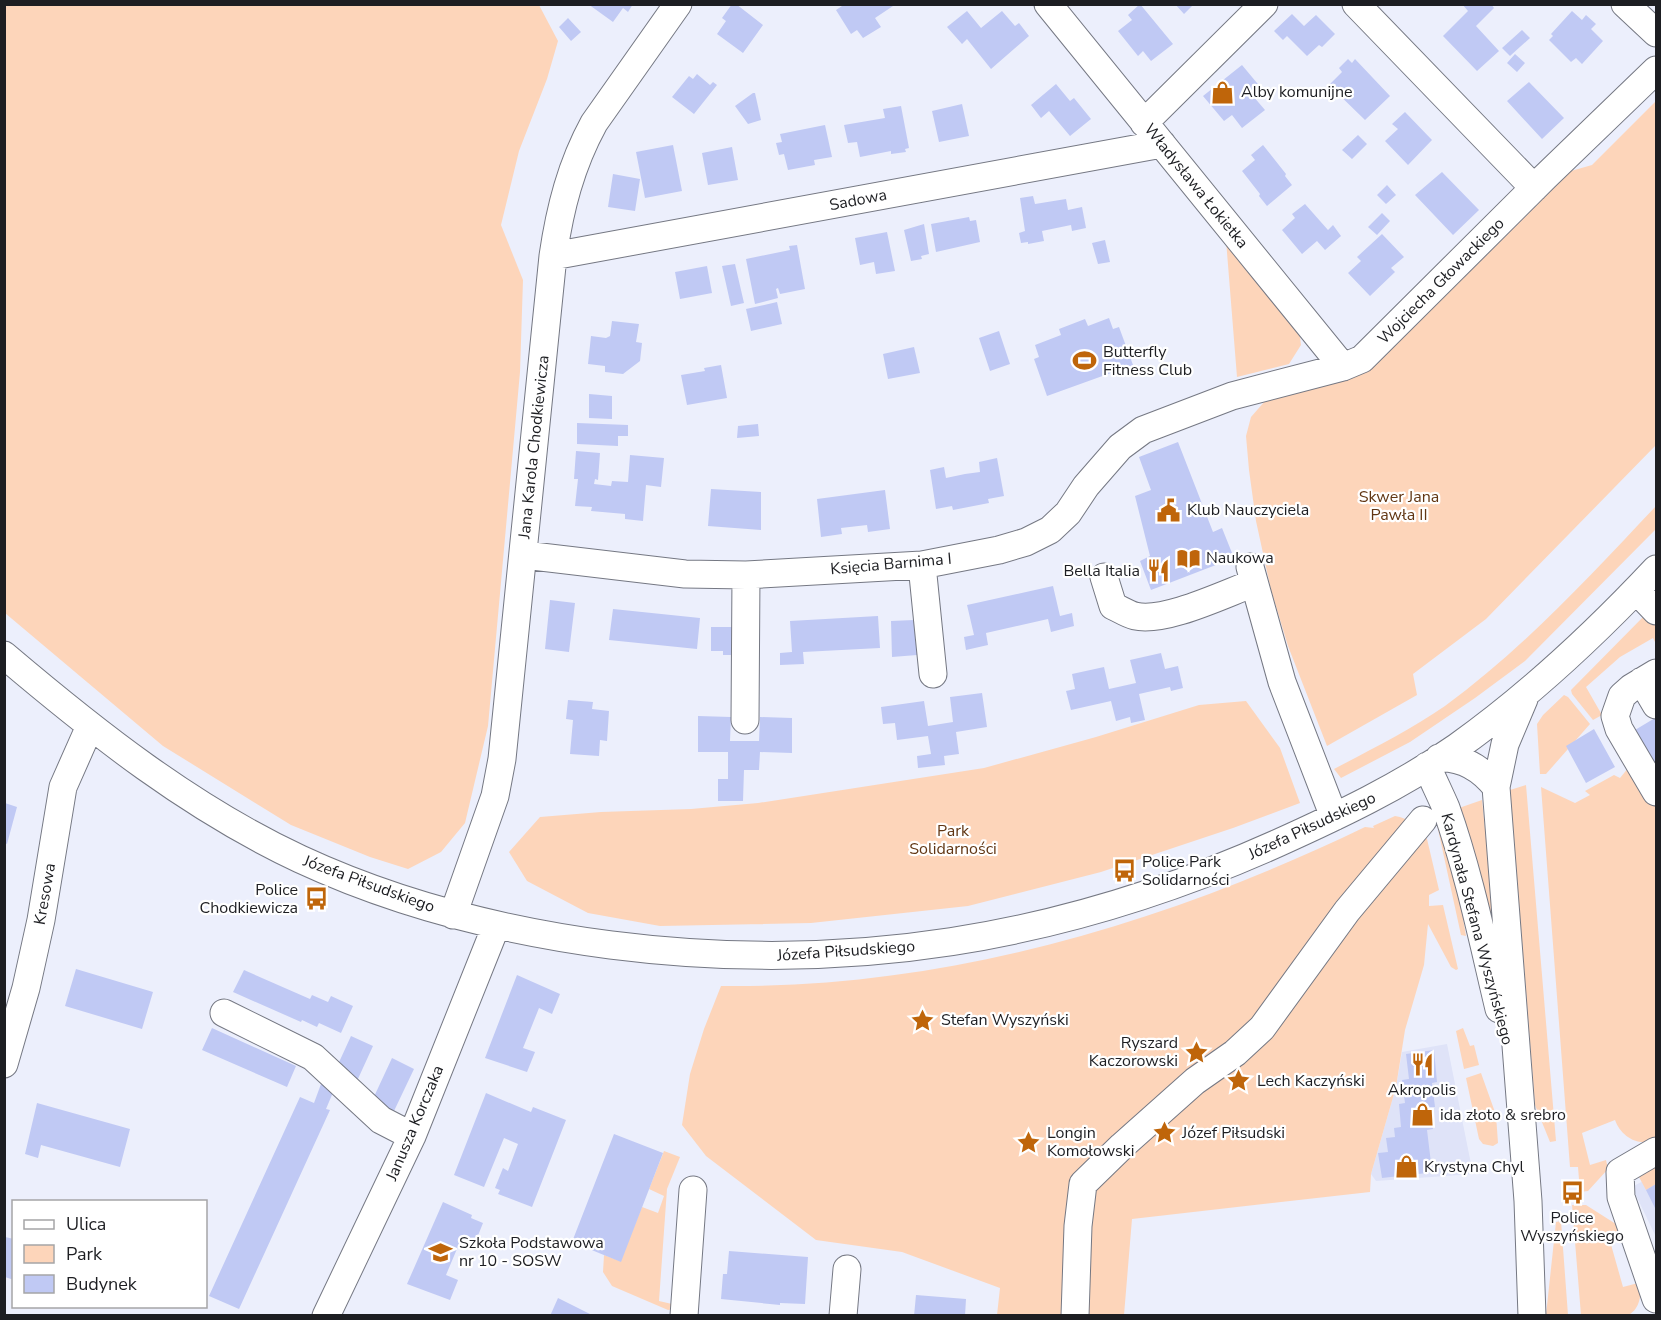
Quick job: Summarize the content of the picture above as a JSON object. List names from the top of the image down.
{
  "streets": {
    "street": [
      "Władysława Łokietka",
      "Sadowa",
      "Wojciecha Głowackiego",
      "Jana Karola Chodkiewicza",
      "Księcia Barnima I",
      "Józefa Piłsudskiego",
      "Kresowa",
      "Kardynała Stefana Wyszyńskiego",
      "Janusza Korczaka"
    ]
  },
  "crossings": [
    ["Władysława Łokietka", "Sadowa"],
    ["Władysława Łokietka", "Wojciecha Głowackiego"],
    ["Władysława Łokietka", "Księcia Barnima I"],
    ["Sadowa", "Jana Karola Chodkiewicza"],
    ["Wojciecha Głowackiego", "Księcia Barnima I"],
    ["Jana Karola Chodkiewicza", "Księcia Barnima I"],
    ["Jana Karola Chodkiewicza", "Józefa Piłsudskiego"],
    ["Józefa Piłsudskiego", "Kresowa"],
    ["Józefa Piłsudskiego", "Kardynała Stefana Wyszyńskiego"],
    ["Józefa Piłsudskiego", "Janusza Korczaka"]
  ],
  "parks": ["Skwer Jana Pawła II", "Park Solidarności"],
  "places": {
    "shop": ["Alby komunijne", "ida złoto & srebro", "Krystyna Chyl"],
    "sports": ["Butterfly Fitness Club"],
    "public building": ["Klub Nauczyciela"],
    "library": ["Naukowa"],
    "restaurant": ["Bella Italia", "Akropolis"],
    "bus stop": ["Police Park Solidarności", "Police Chodkiewicza", "Police Wyszyńskiego"],
    "place": [
      "Stefan Wyszyński",
      "Ryszard Kaczorowski",
      "Lech Kaczyński",
      "Józef Piłsudski",
      "Longin Komołowski"
    ],
    "school or university": ["Szkoła Podstawowa nr 10 - SOSW"]
  },
  "legend": ["Ulica", "Park", "Budynek"]
}
